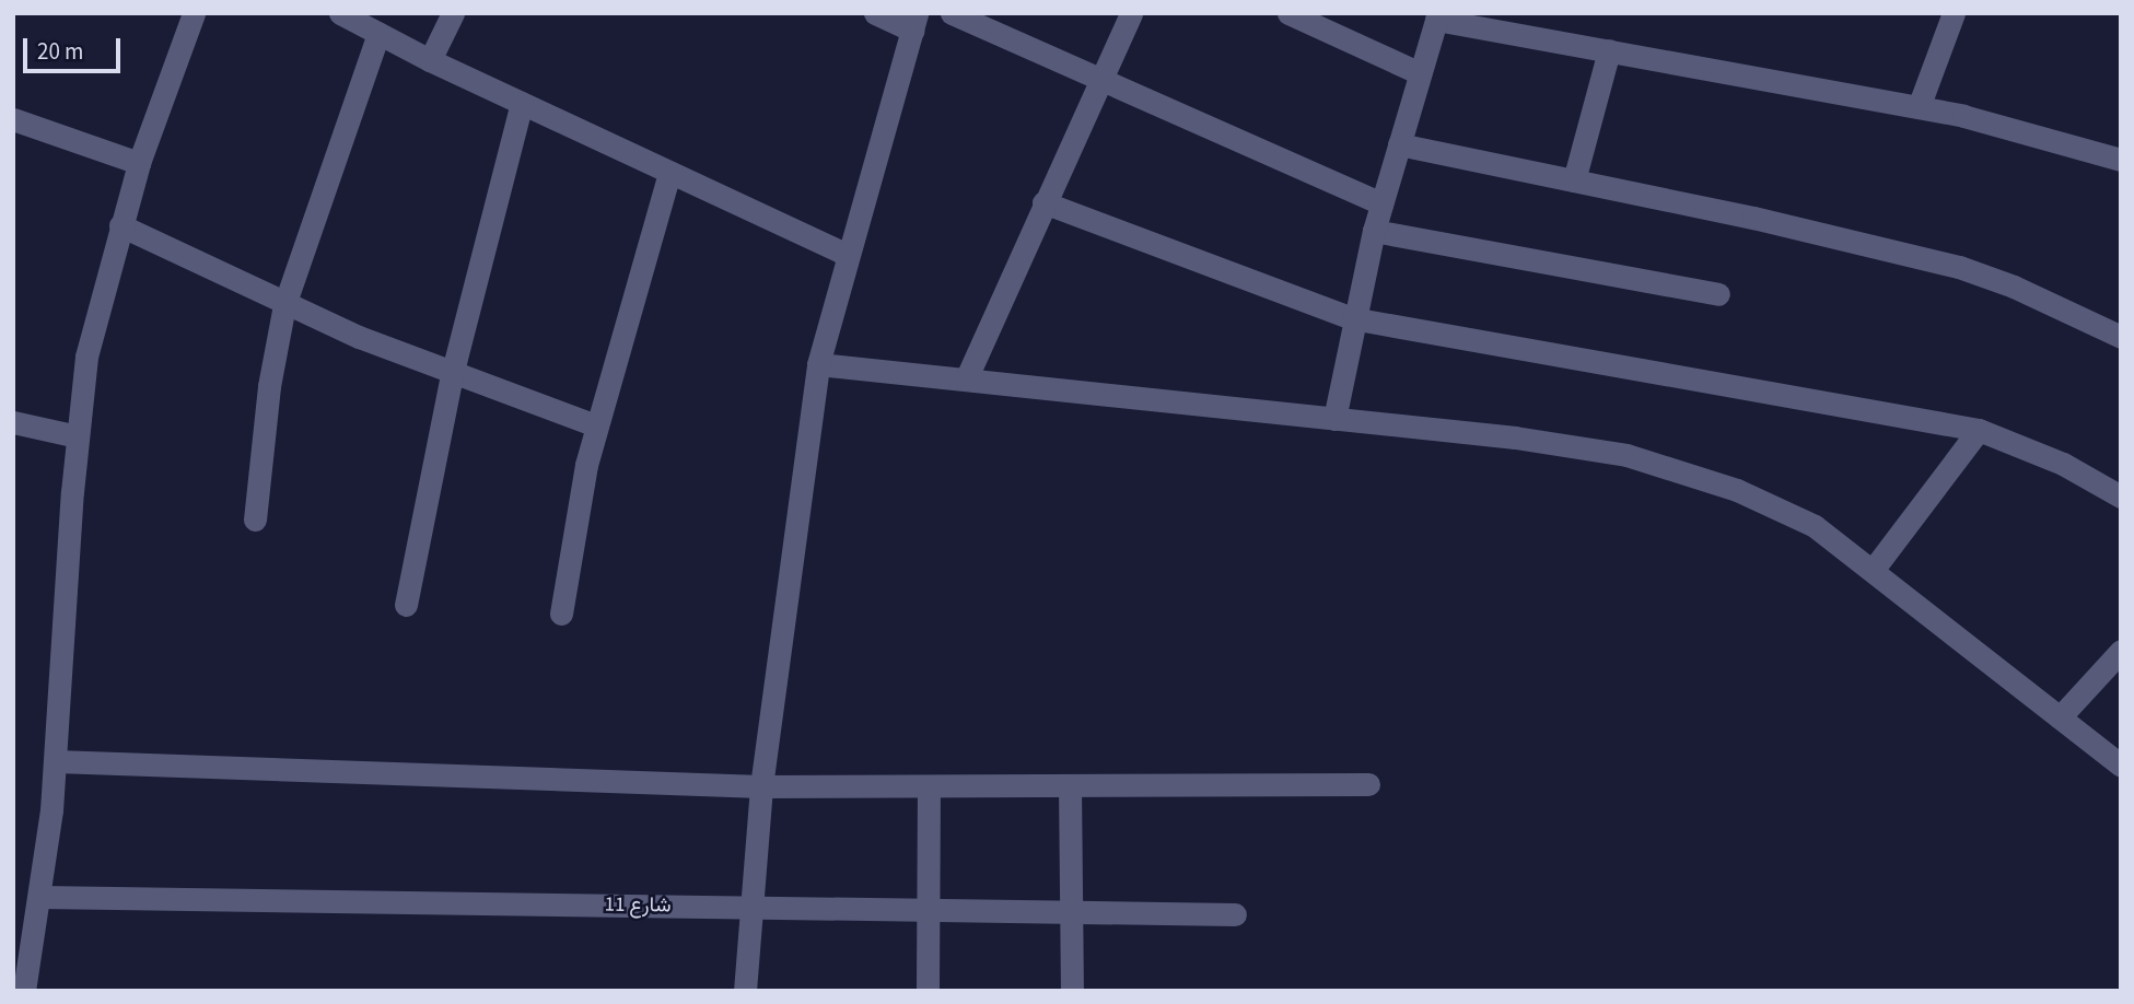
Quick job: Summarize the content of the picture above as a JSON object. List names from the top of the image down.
{
  "streets": {
    "street": ["شارع 11"]
  },
  "scale_bar": "20 m"
}
